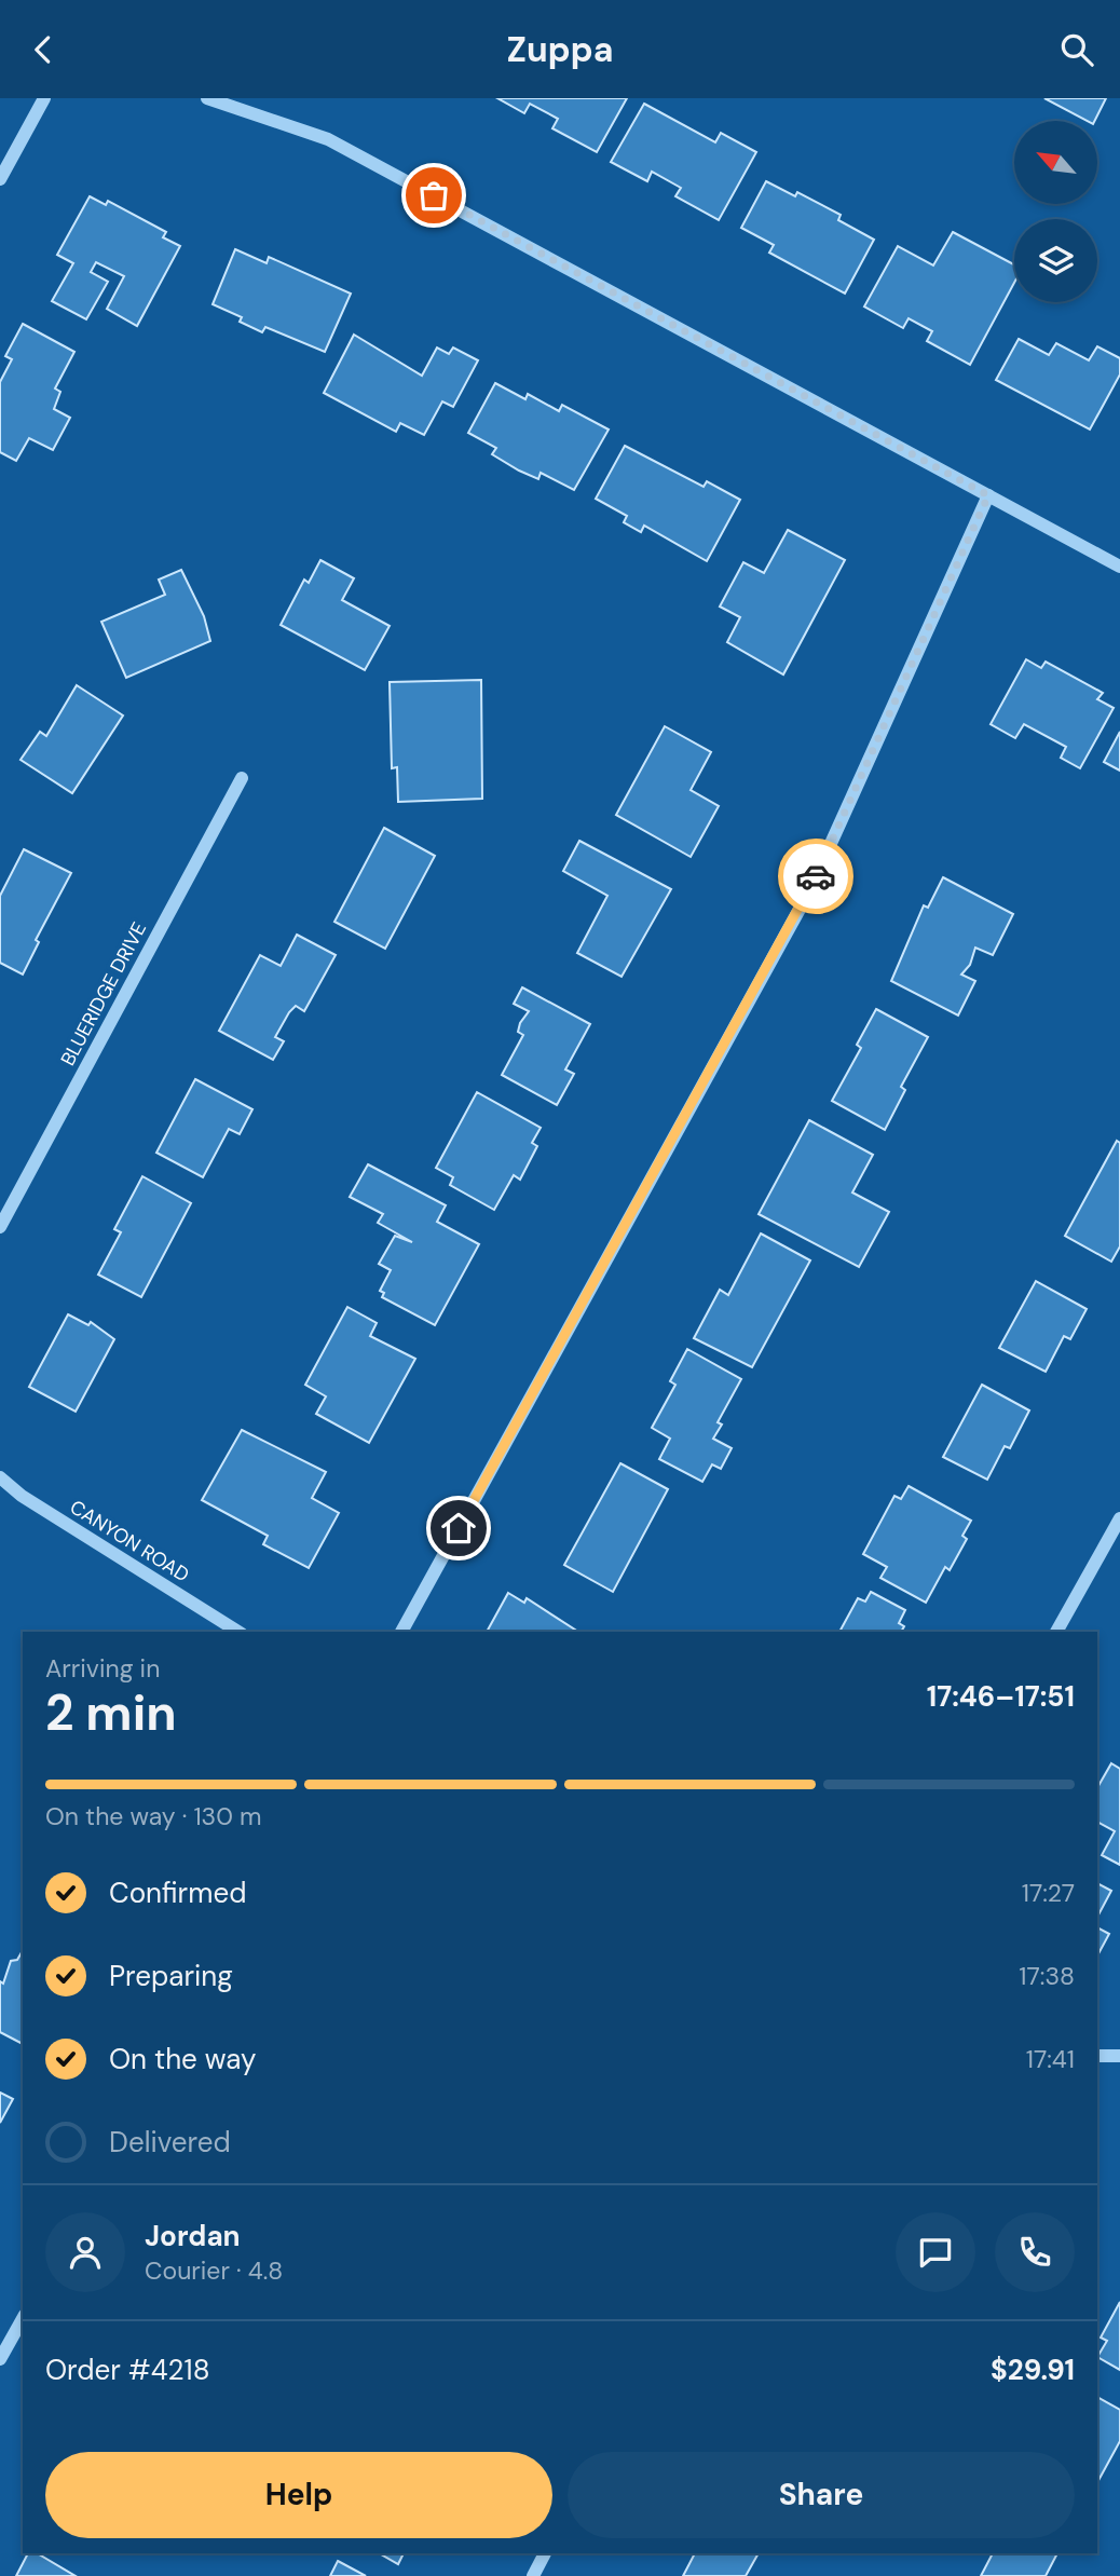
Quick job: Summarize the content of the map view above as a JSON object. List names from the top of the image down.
{
  "streets": {
    "street": ["BLUERIDGE DRIVE", "CANYON ROAD"]
  },
  "north": "top left",
  "page": {
    "header": "Zuppa",
    "heading": ["2 min", "Arriving in", "17:46–17:51"],
    "panel": [
      "Jordan",
      "Courier · 4.8",
      "Order #4218",
      "$29.91"
    ],
    "bar": "On the way · 130 m",
    "list": [
      ["Confirmed", "17:27"],
      ["Preparing", "17:38"],
      ["On the way", "17:41"],
      "Delivered"
    ],
    "buttons": ["Help", "Share"]
  }
}
